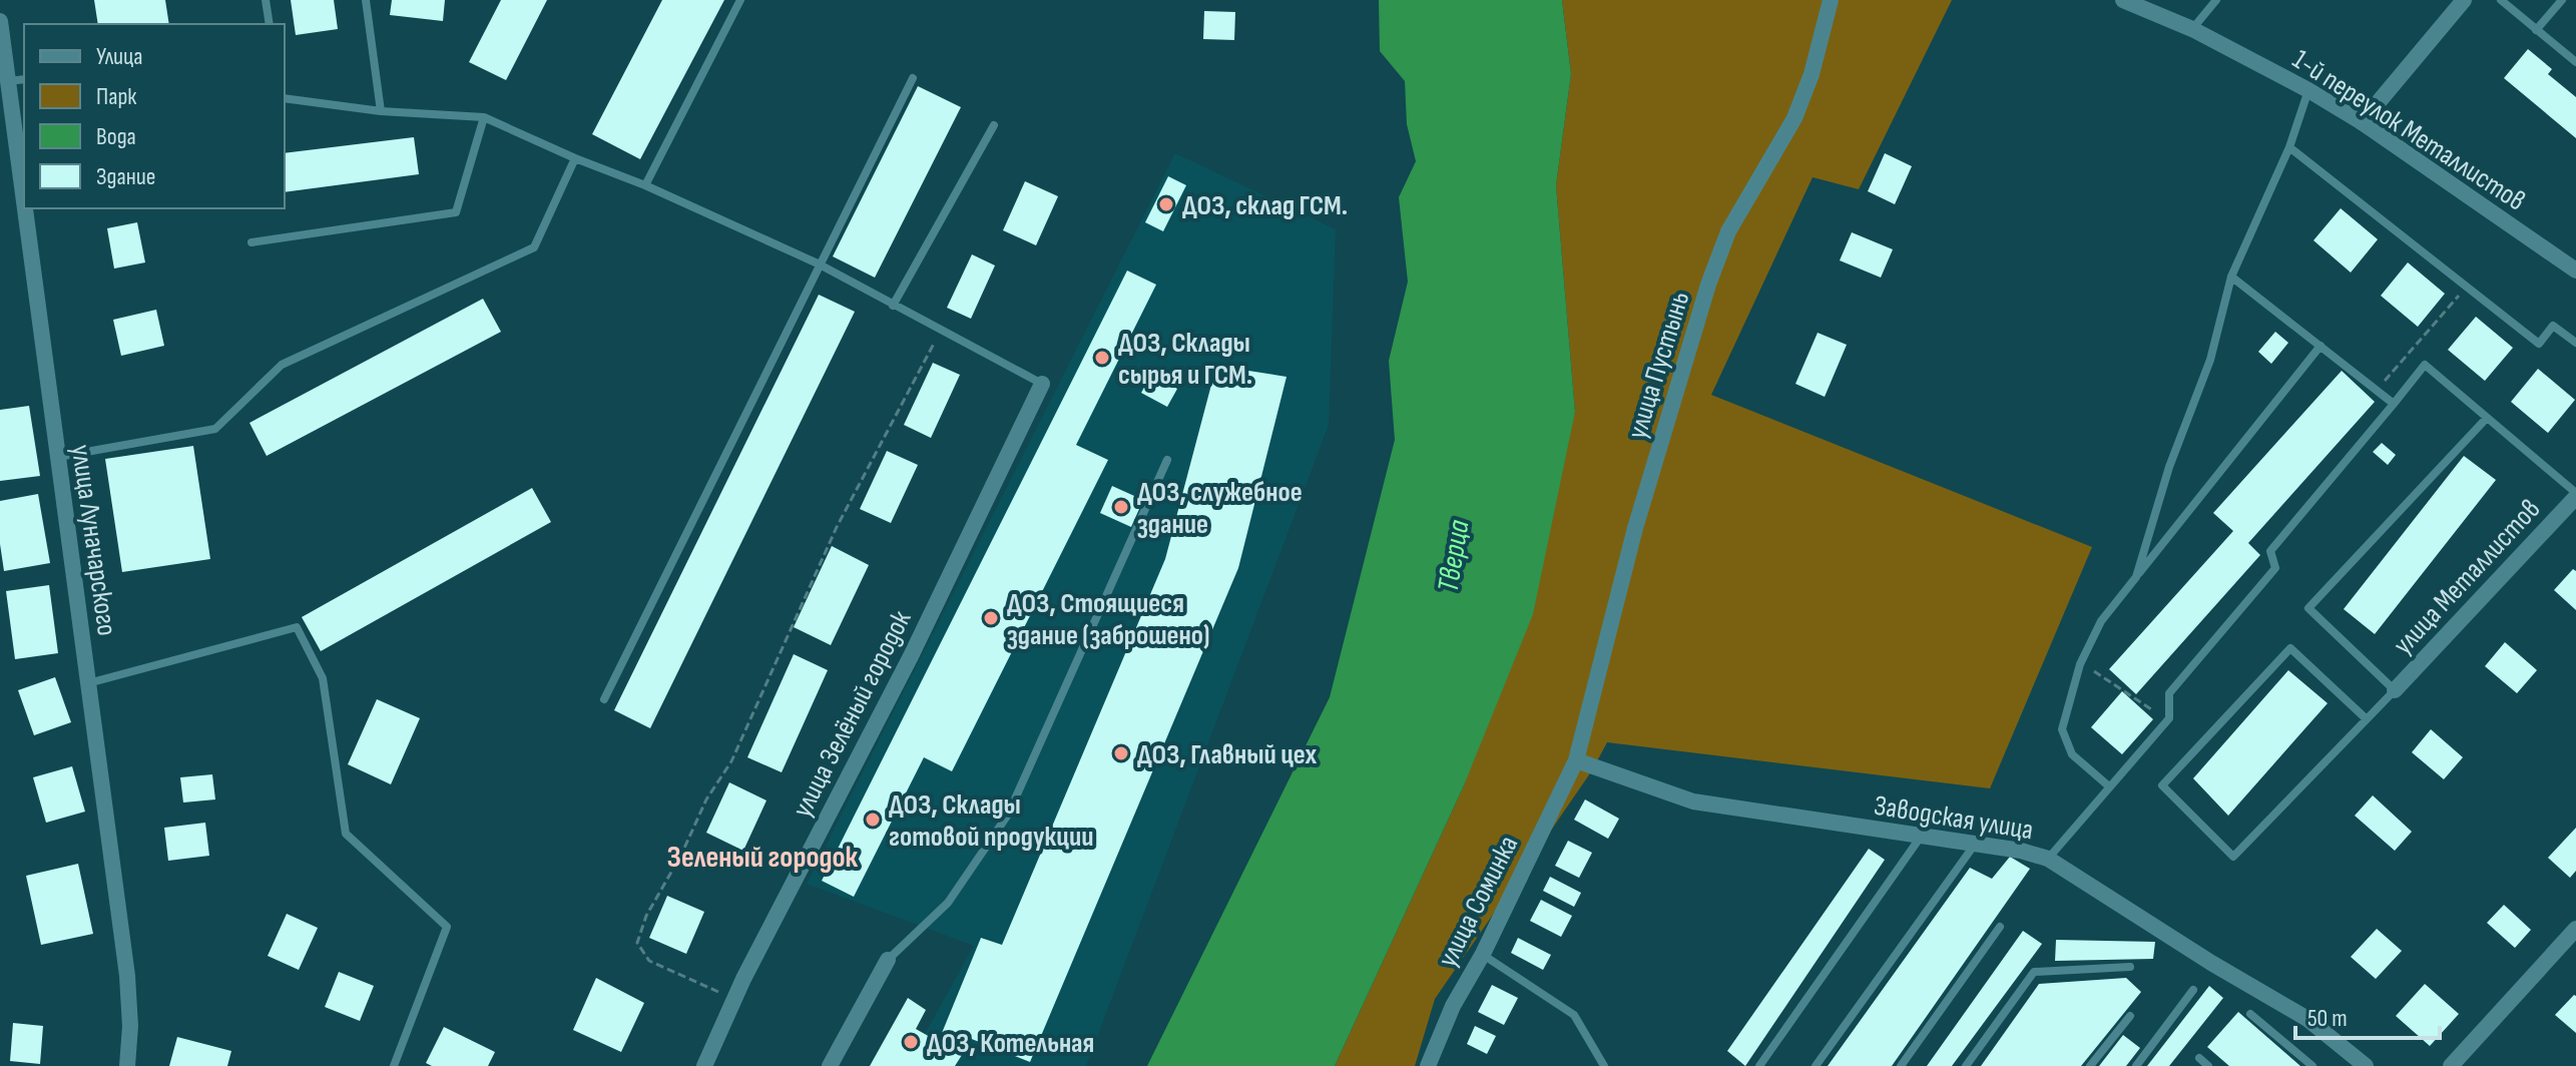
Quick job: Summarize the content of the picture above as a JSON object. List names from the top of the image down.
{
  "streets": {
    "street": [
      "1-й переулок Металлистов",
      "улица Пустынь",
      "улица Луначарского",
      "улица Металлистов",
      "улица Зелёный городок",
      "Заводская улица",
      "улица Соминка"
    ]
  },
  "crossings": [
    ["улица Пустынь", "Заводская улица"],
    ["улица Пустынь", "улица Соминка"],
    ["Заводская улица", "улица Соминка"]
  ],
  "districts": ["Зеленый городок"],
  "water": ["Тверца"],
  "places": [
    "ДОЗ, склад ГСМ.",
    "ДОЗ, Склады сырья и ГСМ.",
    "ДОЗ, служебное здание",
    "ДОЗ, Стоящиеся здание (заброшено)",
    "ДОЗ, Главный цех",
    "ДОЗ, Склады готовой продукции",
    "ДОЗ, Котельная"
  ],
  "legend": [
    "Улица",
    "Парк",
    "Вода",
    "Здание"
  ],
  "scale_bar": "50 m"
}
